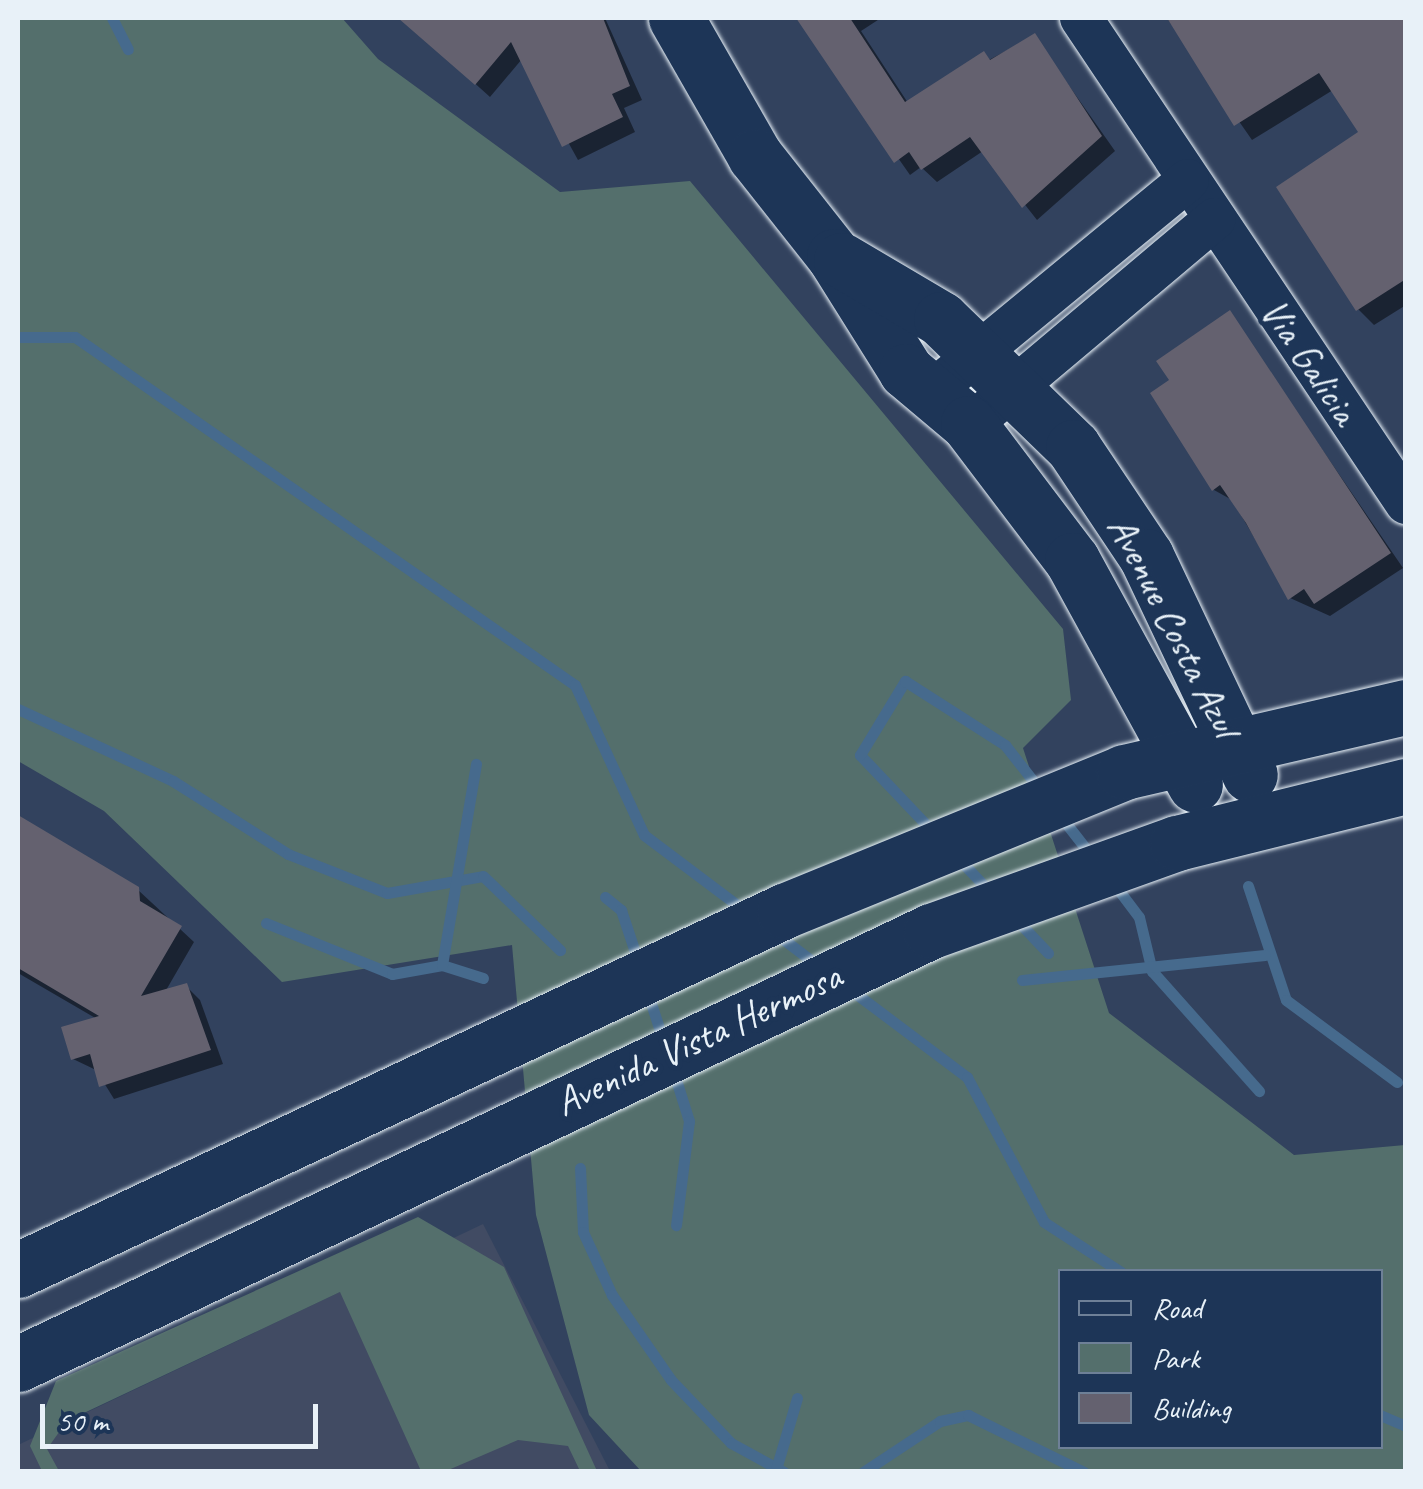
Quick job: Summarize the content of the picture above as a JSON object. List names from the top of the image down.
{
  "streets": {
    "main road": ["Avenue Costa Azul", "Avenida Vista Hermosa"],
    "street": ["Via Galicia"]
  },
  "crossings": [
    ["Avenue Costa Azul", "Avenida Vista Hermosa"]
  ],
  "legend": ["Road", "Park", "Building"],
  "scale_bar": "50 m"
}
